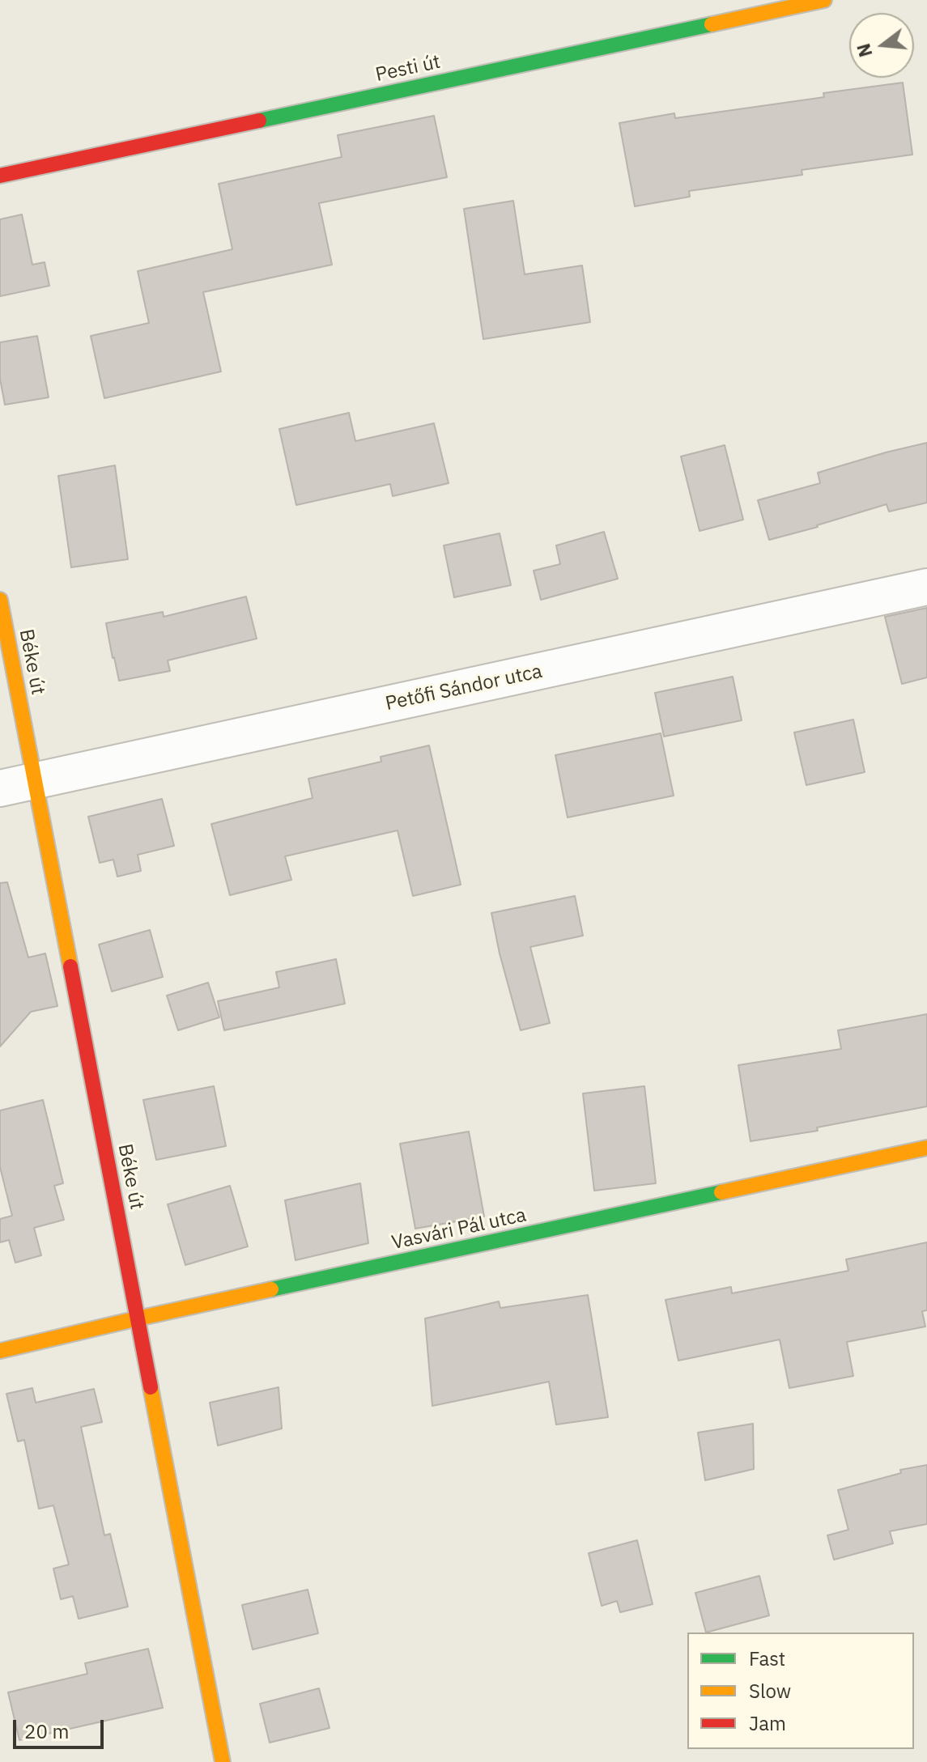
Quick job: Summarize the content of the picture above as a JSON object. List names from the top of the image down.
{
  "streets": {
    "street": [
      "Pesti út",
      "Béke út",
      "Petőfi Sándor utca",
      "Vasvári Pál utca"
    ]
  },
  "crossings": [
    ["Béke út", "Petőfi Sándor utca"],
    ["Béke út", "Vasvári Pál utca"]
  ],
  "legend": ["Fast", "Slow", "Jam"],
  "scale_bar": "20 m",
  "north": "left"
}
